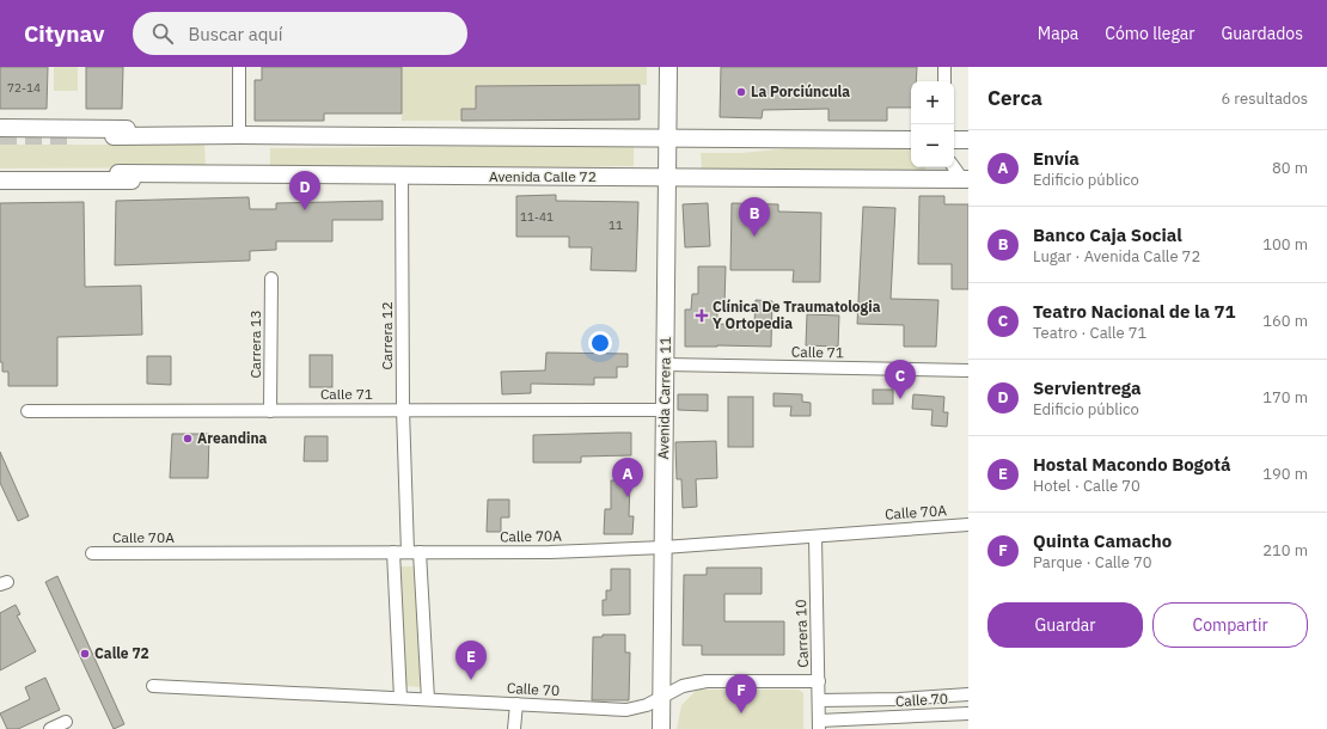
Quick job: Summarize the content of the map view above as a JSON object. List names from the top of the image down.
{
  "streets": {
    "main road": ["Avenida Calle 72", "Avenida Carrera 11"],
    "street": [
      "Carrera 12",
      "Carrera 13",
      "Calle 71",
      "Calle 70A",
      "Carrera 10",
      "Calle 70"
    ]
  },
  "crossings": [
    ["Avenida Calle 72", "Carrera 12"],
    ["Avenida Calle 72", "Avenida Carrera 11"],
    ["Carrera 12", "Calle 71"],
    ["Carrera 12", "Calle 70A"],
    ["Carrera 12", "Calle 70"],
    ["Carrera 13", "Calle 71"],
    ["Calle 71", "Avenida Carrera 11"],
    ["Avenida Carrera 11", "Calle 70A"],
    ["Avenida Carrera 11", "Calle 70"],
    ["Calle 70A", "Carrera 10"],
    ["Carrera 10", "Calle 70"]
  ],
  "places": {
    "other": ["La Porciúncula", "Areandina", "Calle 72"],
    "health": ["Clínica De Traumatologia Y Ortopedia"]
  },
  "house_numbers": ["72-14", "11-41", "11"],
  "page": {
    "header": "Citynav",
    "search": "Buscar aquí",
    "nav": ["Mapa", "Cómo llegar", "Guardados"],
    "heading": ["Cerca", "6 resultados"],
    "map_buttons": ["+", "−"],
    "list": [
      {
        "mark": "A",
        "name": "Envía",
        "note": "Edificio público",
        "value": "80 m"
      },
      {
        "mark": "B",
        "name": "Banco Caja Social",
        "note": "Lugar · Avenida Calle 72",
        "value": "100 m"
      },
      {
        "mark": "C",
        "name": "Teatro Nacional de la 71",
        "note": "Teatro · Calle 71",
        "value": "160 m"
      },
      {
        "mark": "D",
        "name": "Servientrega",
        "note": "Edificio público",
        "value": "170 m"
      },
      {
        "mark": "E",
        "name": "Hostal Macondo Bogotá",
        "note": "Hotel · Calle 70",
        "value": "190 m"
      },
      {
        "mark": "F",
        "name": "Quinta Camacho",
        "note": "Parque · Calle 70",
        "value": "210 m"
      }
    ],
    "pins": [
      "D",
      "B",
      "C",
      "A",
      "E",
      "F"
    ],
    "buttons": ["Guardar", "Compartir"]
  }
}
